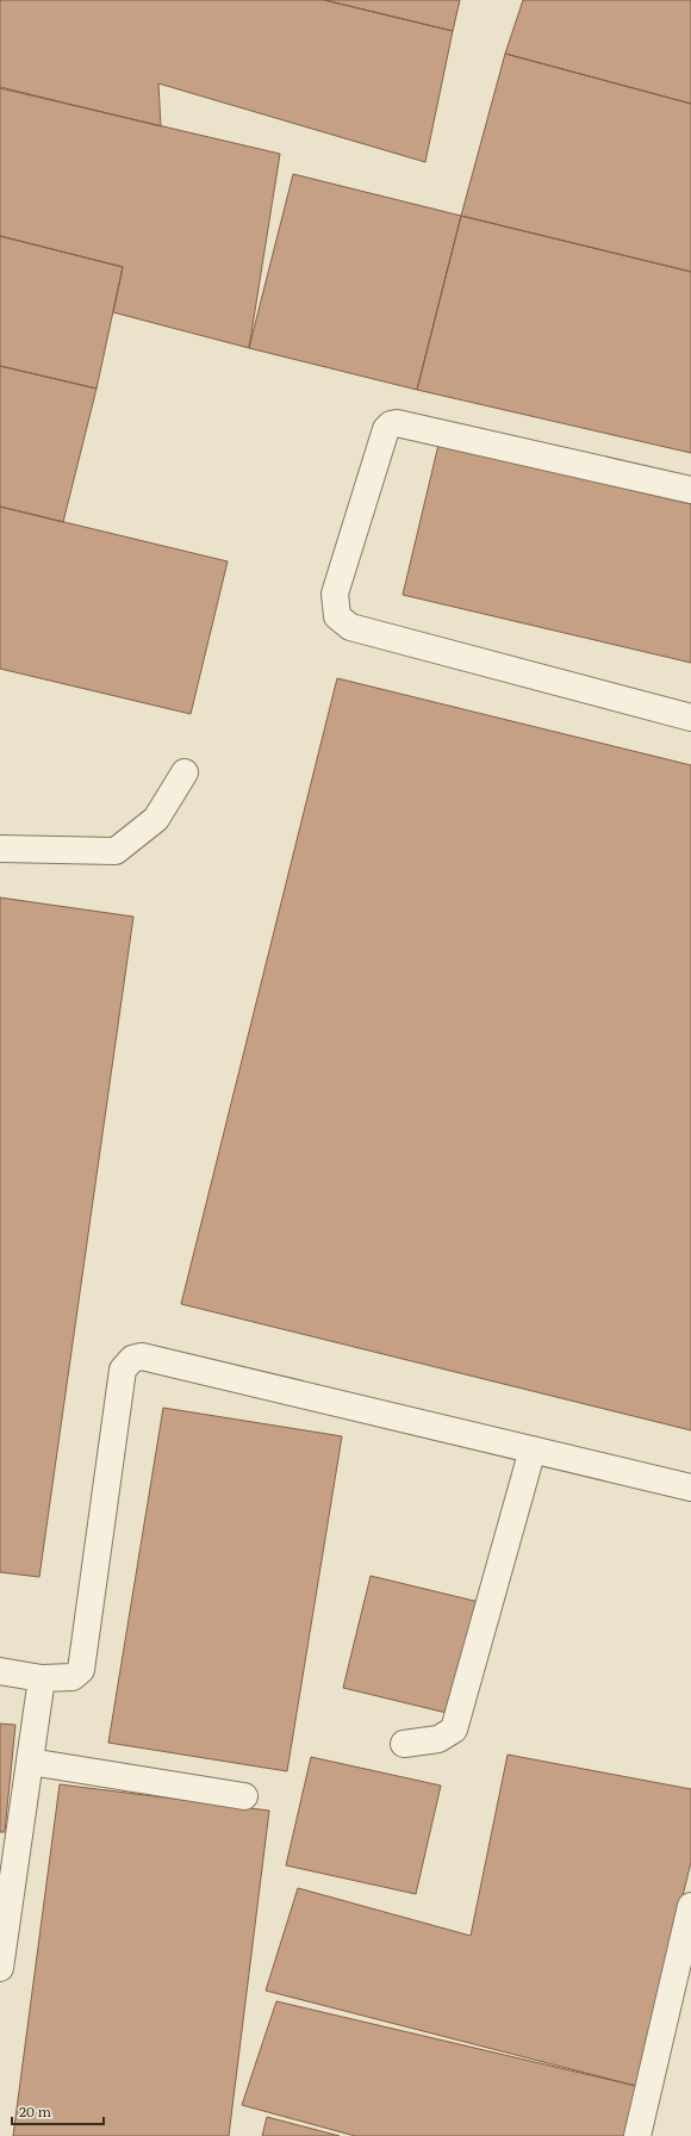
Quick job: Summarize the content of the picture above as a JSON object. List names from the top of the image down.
{
  "scale_bar": "20 m"
}
